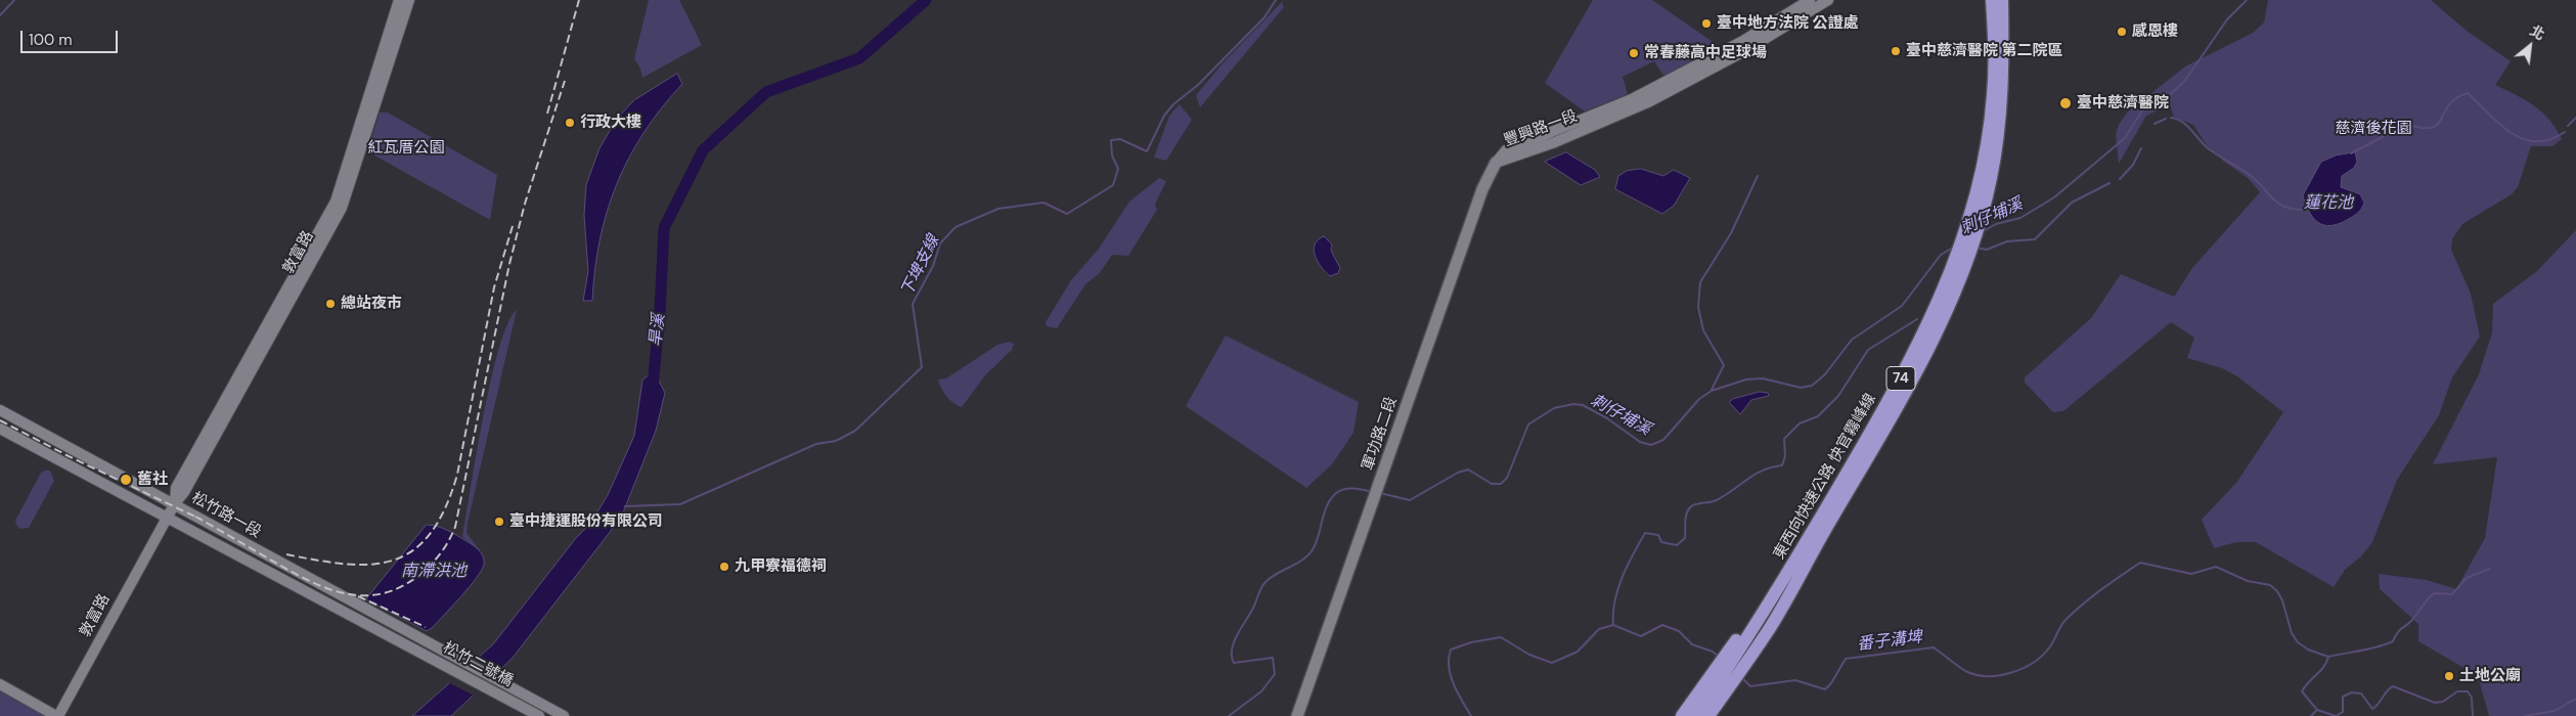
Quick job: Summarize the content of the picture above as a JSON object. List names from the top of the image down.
{
  "streets": {
    "highway": ["74", "東西向快速公路 快官霧峰線"],
    "main road": ["軍功路二段"],
    "street": [
      "豐興路一段",
      "敦富路",
      "松竹路一段",
      "松竹二號橋"
    ]
  },
  "crossings": [
    ["豐興路一段", "軍功路二段"],
    ["敦富路", "松竹路一段"],
    ["74", "東西向快速公路 快官霧峰線"],
    ["松竹路一段", "松竹二號橋"]
  ],
  "water": [
    "蓮花池",
    "刺仔埔溪",
    "下埤支線",
    "旱溪",
    "南滯洪池",
    "番子溝埤"
  ],
  "parks": ["慈濟後花園", "紅瓦厝公園"],
  "places": [
    "臺中地方法院 公證處",
    "感恩樓",
    "臺中慈濟醫院 第二院區",
    "常春藤高中足球場",
    "臺中慈濟醫院",
    "行政大樓",
    "總站夜市",
    "舊社",
    "臺中捷運股份有限公司",
    "九甲寮福德祠",
    "土地公廟"
  ],
  "scale_bar": "100 m",
  "north": "top right"
}
